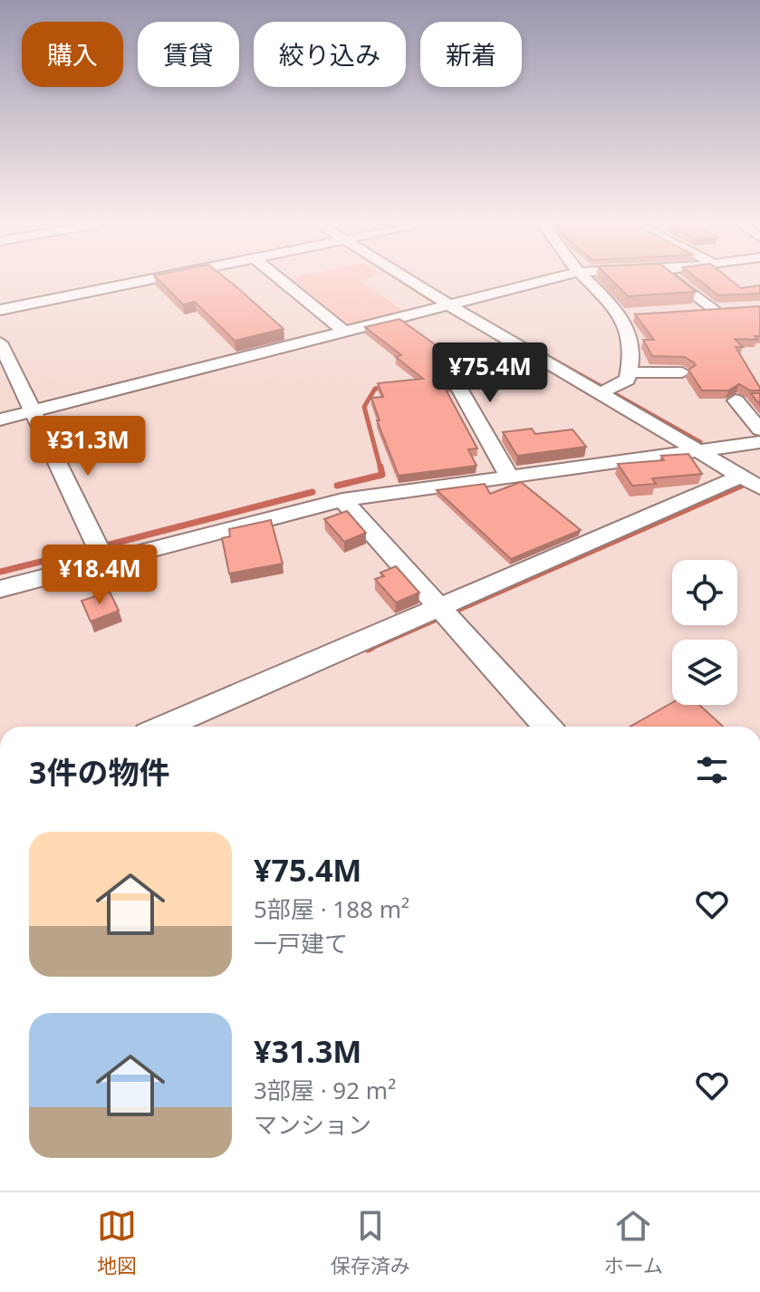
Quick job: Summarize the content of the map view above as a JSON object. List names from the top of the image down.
{
  "page": {
    "chip": [
      "購入",
      "賃貸",
      "絞り込み",
      "新着"
    ],
    "price": ["¥75.4M", "¥31.3M", "¥18.4M"],
    "heading": "3件の物件",
    "list": [
      {
        "name": "¥75.4M",
        "note": "5部屋 · 188 m² · 一戸建て"
      },
      {
        "name": "¥31.3M",
        "note": "3部屋 · 92 m² · マンション"
      }
    ],
    "tabs": ["地図", "保存済み", "ホーム"]
  }
}
